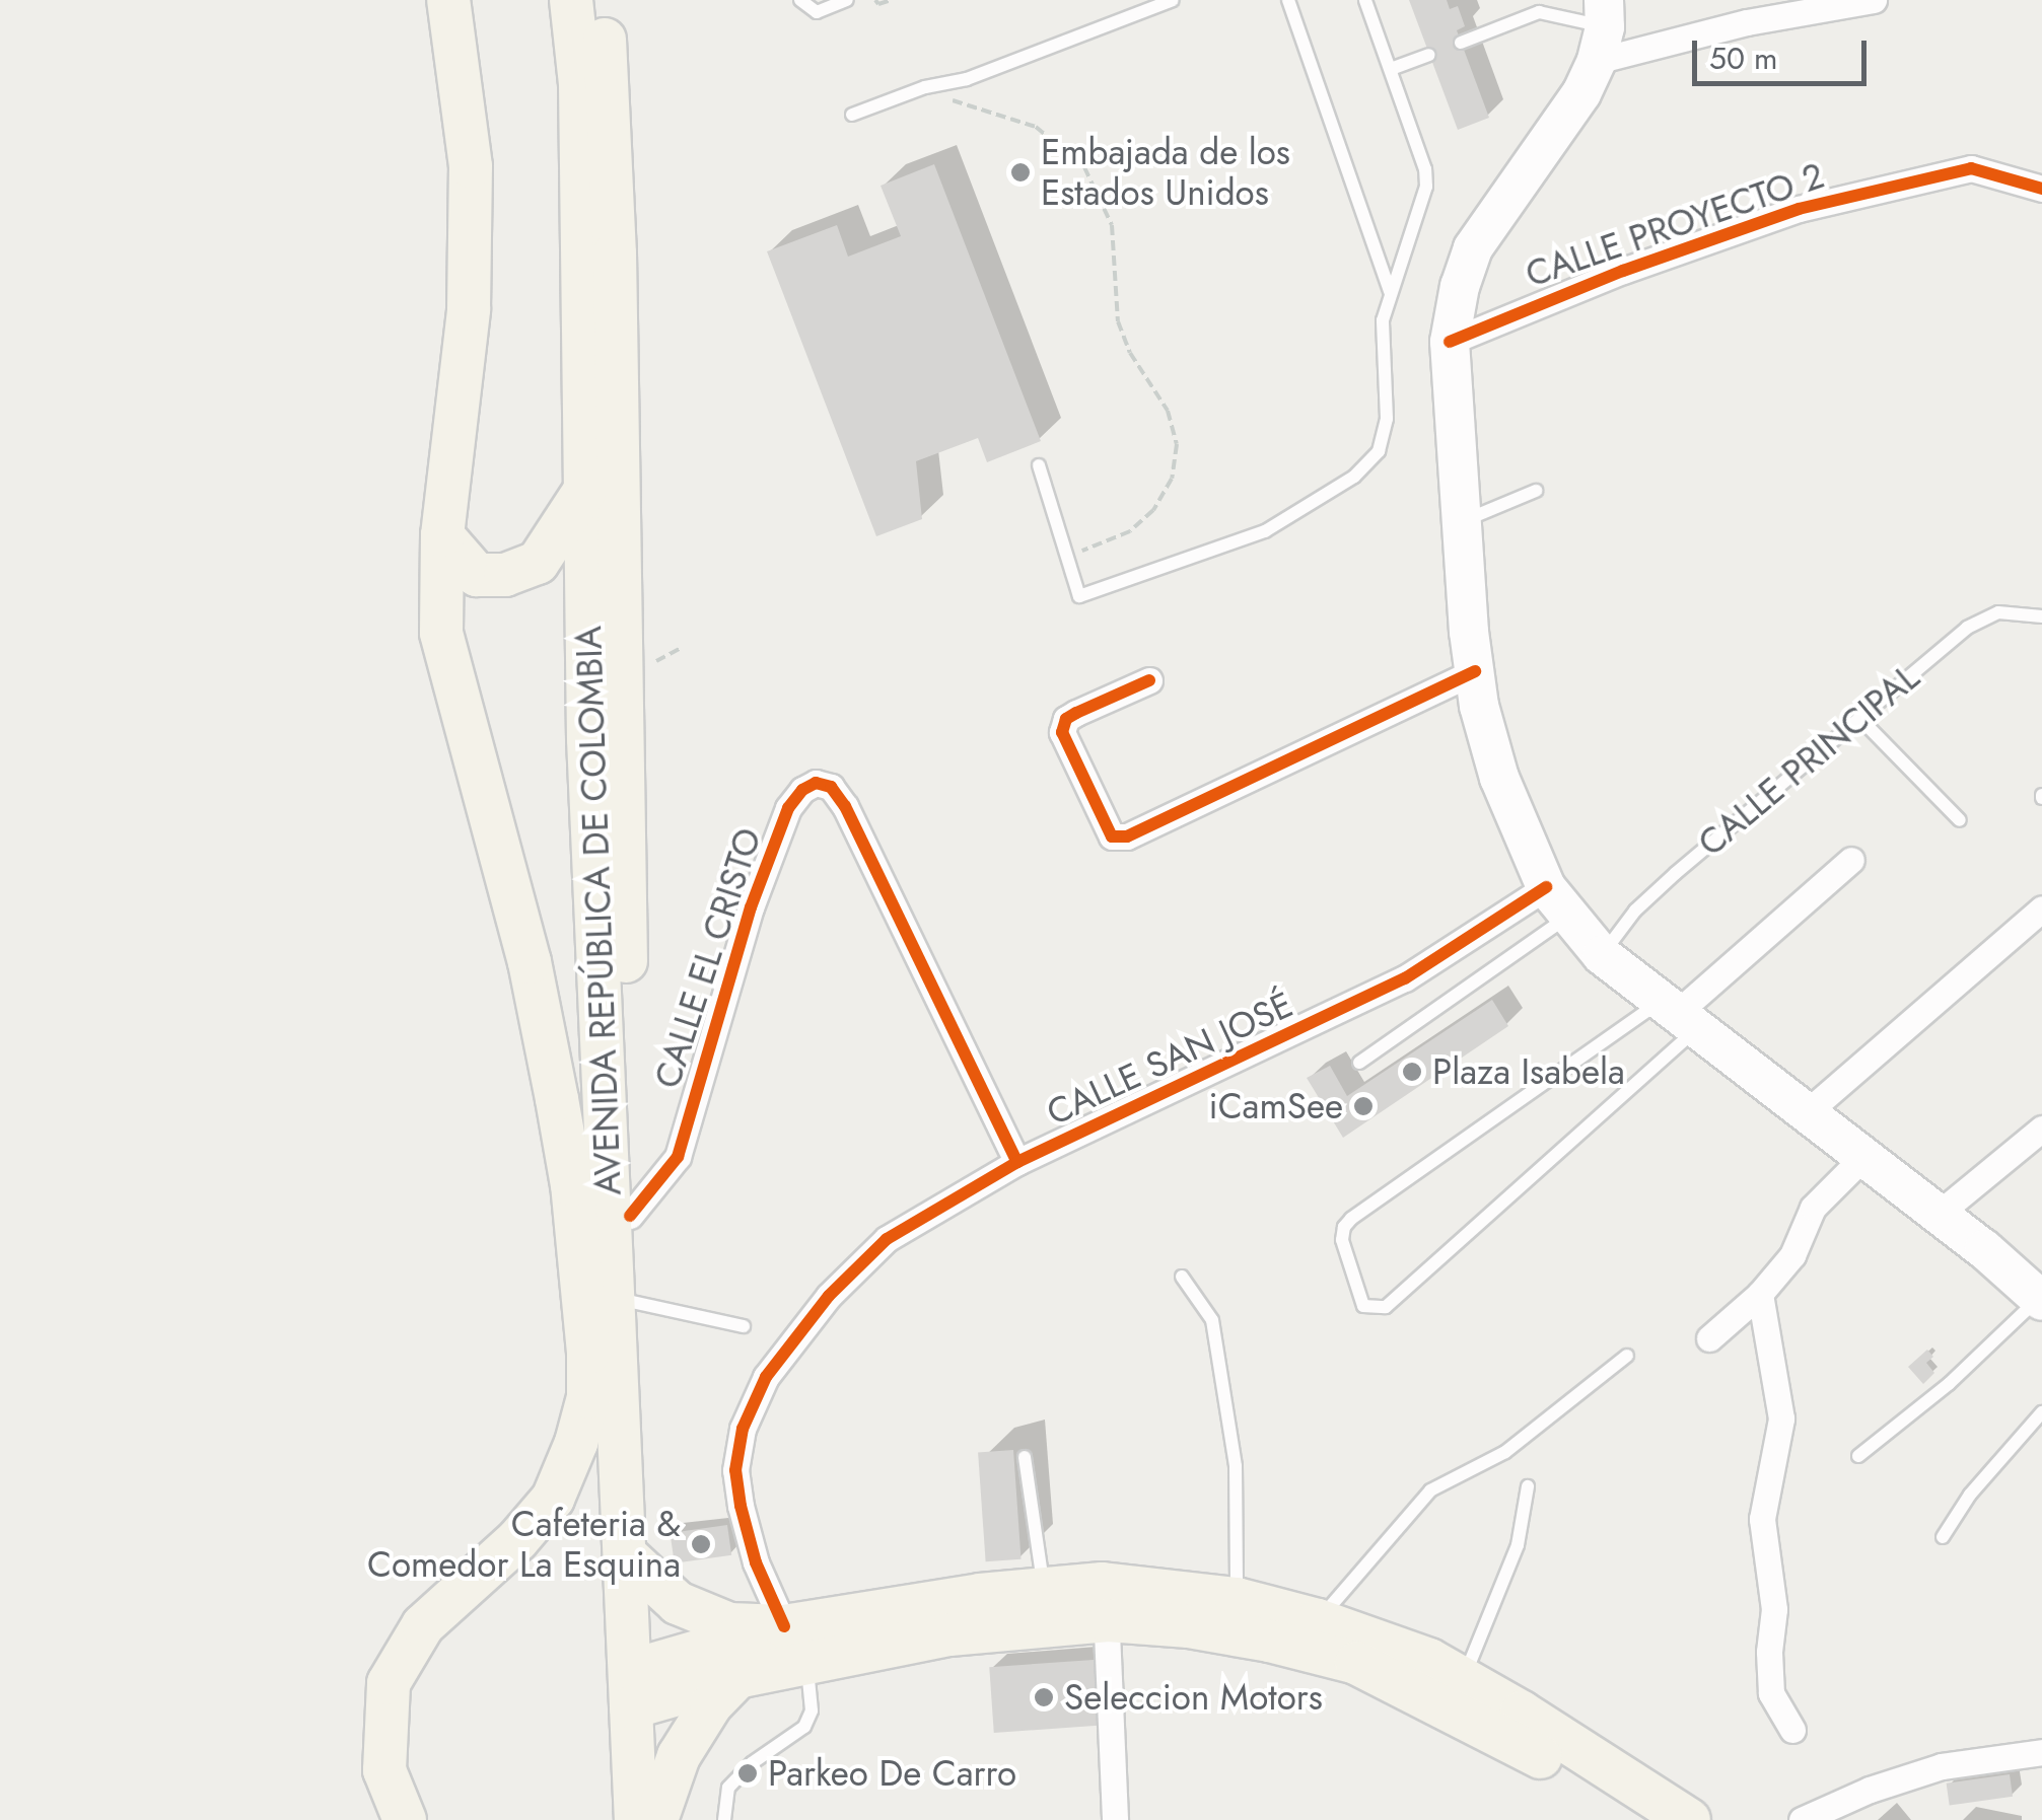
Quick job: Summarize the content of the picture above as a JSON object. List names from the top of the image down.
{
  "streets": {
    "main road": ["AVENIDA REPÚBLICA DE COLOMBIA"],
    "street": ["CALLE PROYECTO 2", "CALLE EL CRISTO", "CALLE SAN JOSÉ"],
    "lane": ["CALLE PRINCIPAL"]
  },
  "crossings": [
    ["AVENIDA REPÚBLICA DE COLOMBIA", "CALLE EL CRISTO"],
    ["CALLE EL CRISTO", "CALLE SAN JOSÉ"]
  ],
  "places": [
    "Embajada de los Estados Unidos",
    "Plaza Isabela",
    "iCamSee",
    "Cafeteria & Comedor La Esquina",
    "Seleccion Motors",
    "Parkeo De Carro"
  ],
  "scale_bar": "50 m"
}
